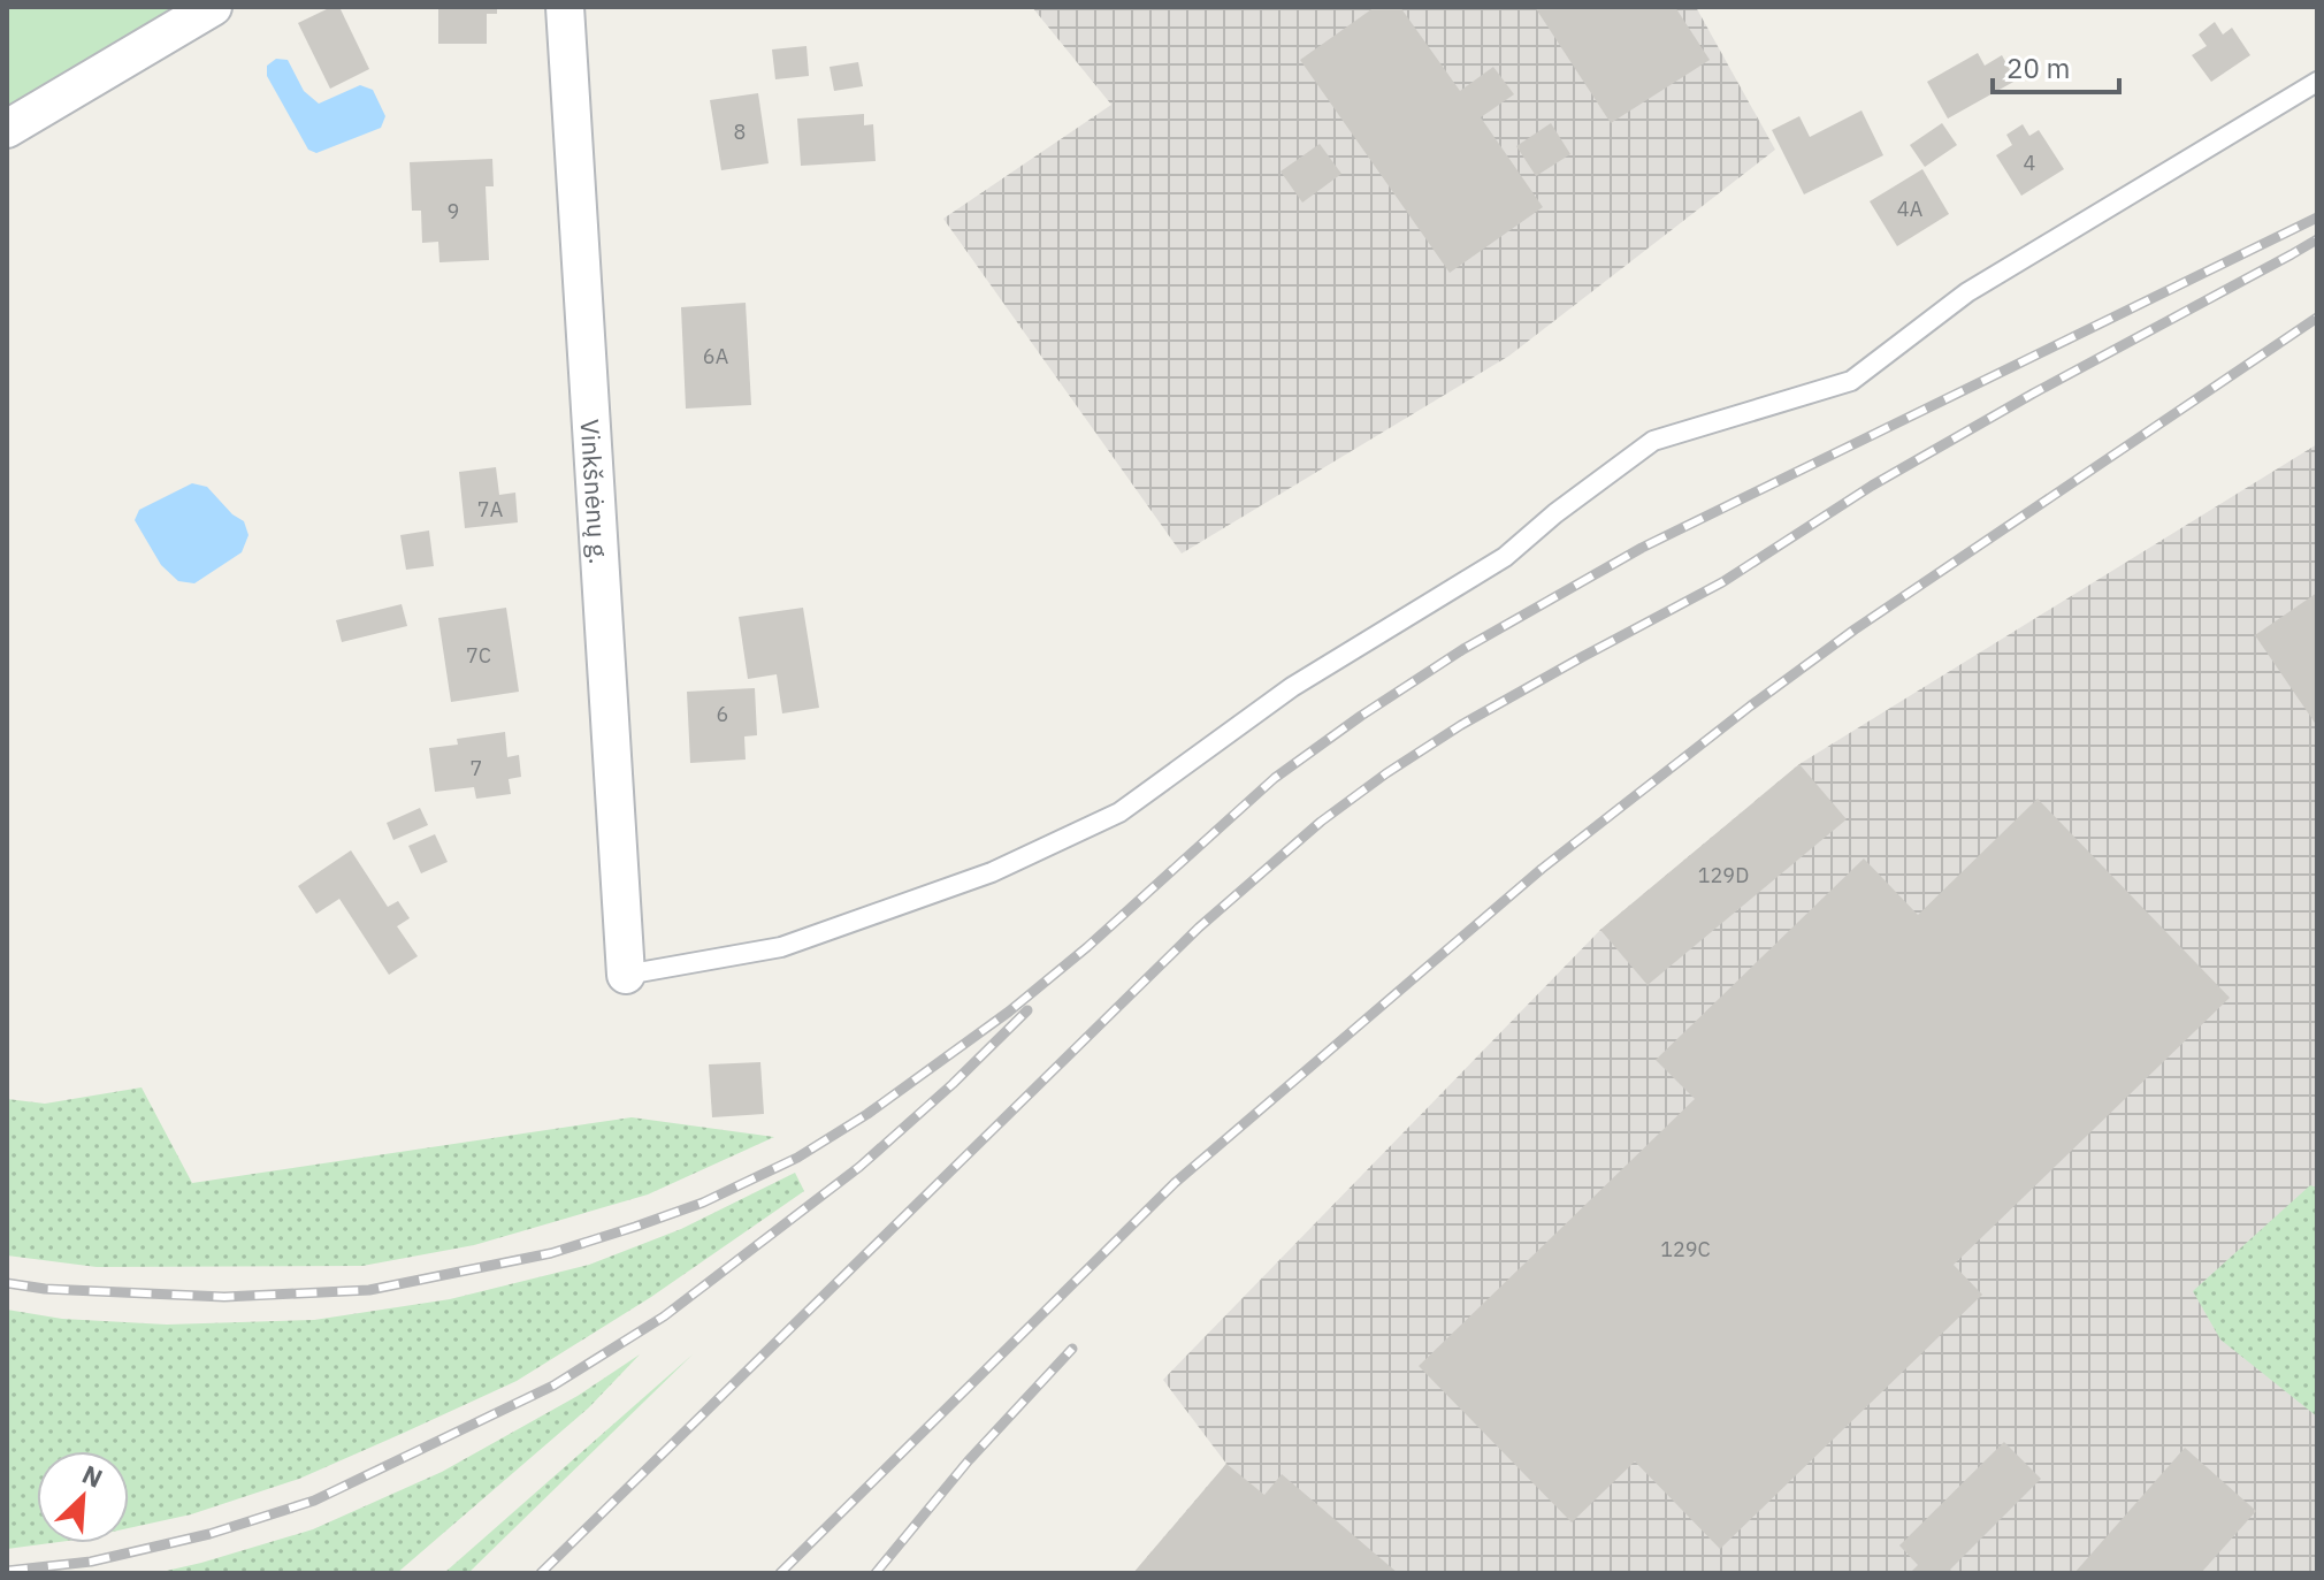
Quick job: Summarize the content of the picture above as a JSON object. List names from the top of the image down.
{
  "streets": {
    "street": ["Vinkšnėnų g."]
  },
  "house_numbers": [
    "8",
    "4",
    "4A",
    "9",
    "6A",
    "7A",
    "7C",
    "6",
    "7",
    "129D",
    "129C"
  ],
  "scale_bar": "20 m",
  "north": "top right"
}
